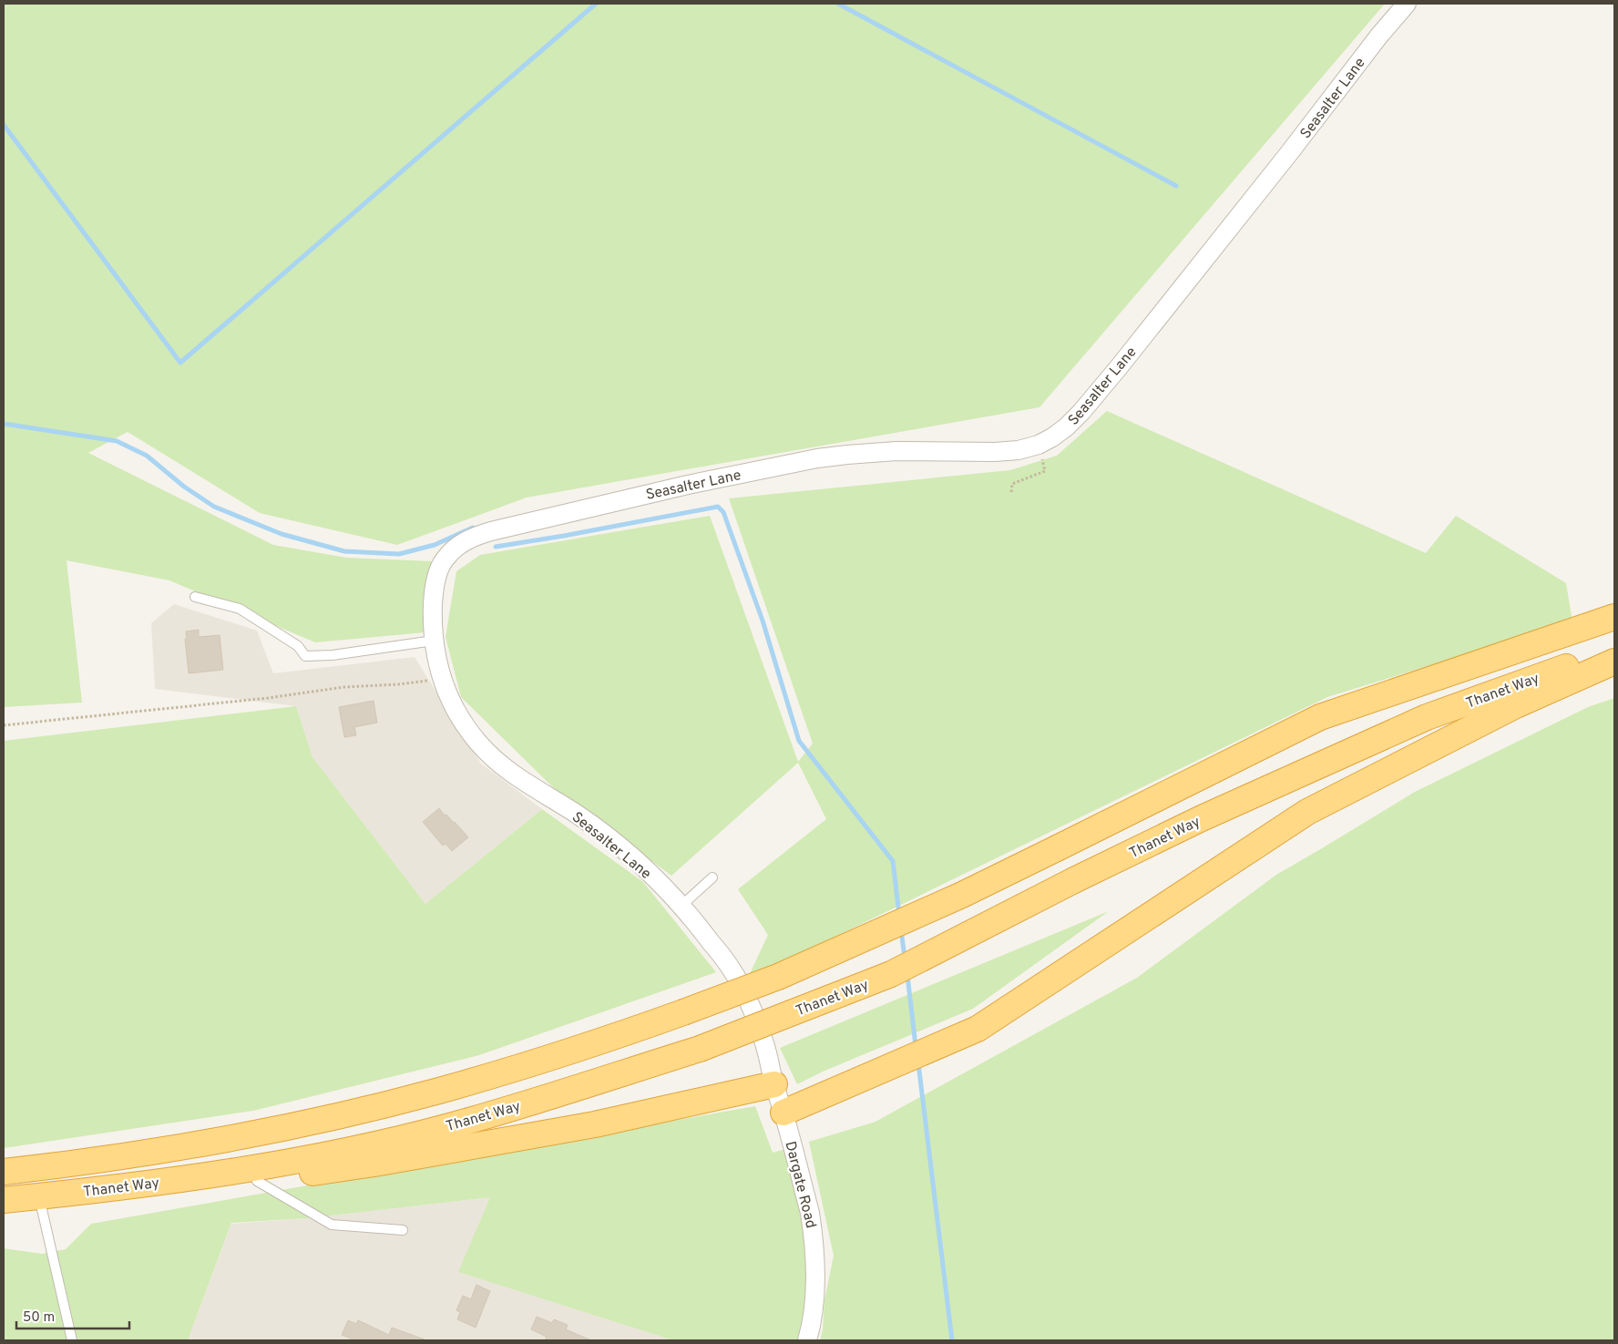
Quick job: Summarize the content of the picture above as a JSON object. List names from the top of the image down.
{
  "streets": {
    "highway": ["Thanet Way"],
    "street": ["Seasalter Lane", "Dargate Road"]
  },
  "crossings": [
    ["Seasalter Lane", "Dargate Road"]
  ],
  "scale_bar": "50 m"
}
